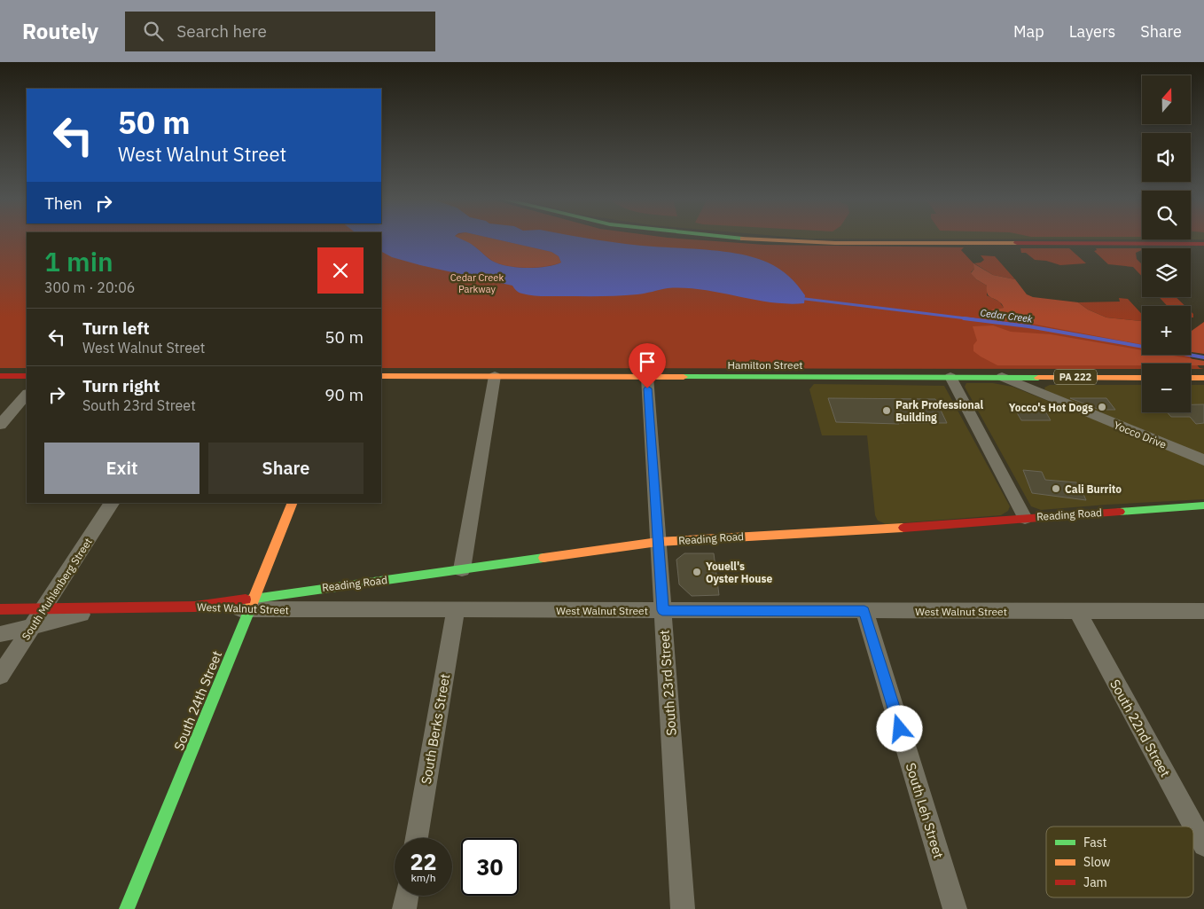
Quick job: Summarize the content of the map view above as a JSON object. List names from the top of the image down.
{
  "streets": {
    "street": [
      "Hamilton Street",
      "PA 222",
      "Yocco Drive",
      "Reading Road",
      "South Muhlenberg Street",
      "West Walnut Street",
      "South 23rd Street",
      "South 24th Street",
      "South 22nd Street",
      "South Berks Street",
      "South Leh Street"
    ]
  },
  "crossings": [
    ["Hamilton Street", "Yocco Drive"],
    ["Hamilton Street", "South 23rd Street"],
    ["Reading Road", "West Walnut Street"],
    ["Reading Road", "South 23rd Street"],
    ["Reading Road", "South 24th Street"],
    ["South Muhlenberg Street", "West Walnut Street"],
    ["West Walnut Street", "South 23rd Street"],
    ["West Walnut Street", "South 24th Street"],
    ["West Walnut Street", "South 22nd Street"],
    ["West Walnut Street", "South Berks Street"],
    ["West Walnut Street", "South Leh Street"]
  ],
  "water": ["Cedar Creek"],
  "parks": ["Cedar Creek Parkway"],
  "places": [
    "Yocco's Hot Dogs",
    "Park Professional Building",
    "Cali Burrito",
    "Youell's Oyster House"
  ],
  "legend": ["Fast", "Slow", "Jam"],
  "north": "top",
  "page": {
    "header": "Routely",
    "search": "Search here",
    "nav": ["Map", "Layers", "Share"],
    "map_buttons": ["+", "−"],
    "turn": ["50 m", "West Walnut Street"],
    "then": "Then",
    "heading": ["1 min", "300 m · 20:06"],
    "list": [
      {
        "name": "Turn left",
        "note": "West Walnut Street",
        "value": "50 m"
      },
      {
        "name": "Turn right",
        "note": "South 23rd Street",
        "value": "90 m"
      }
    ],
    "buttons": ["Exit", "Share"],
    "speed": "22 km/h",
    "limit": "30"
  }
}
